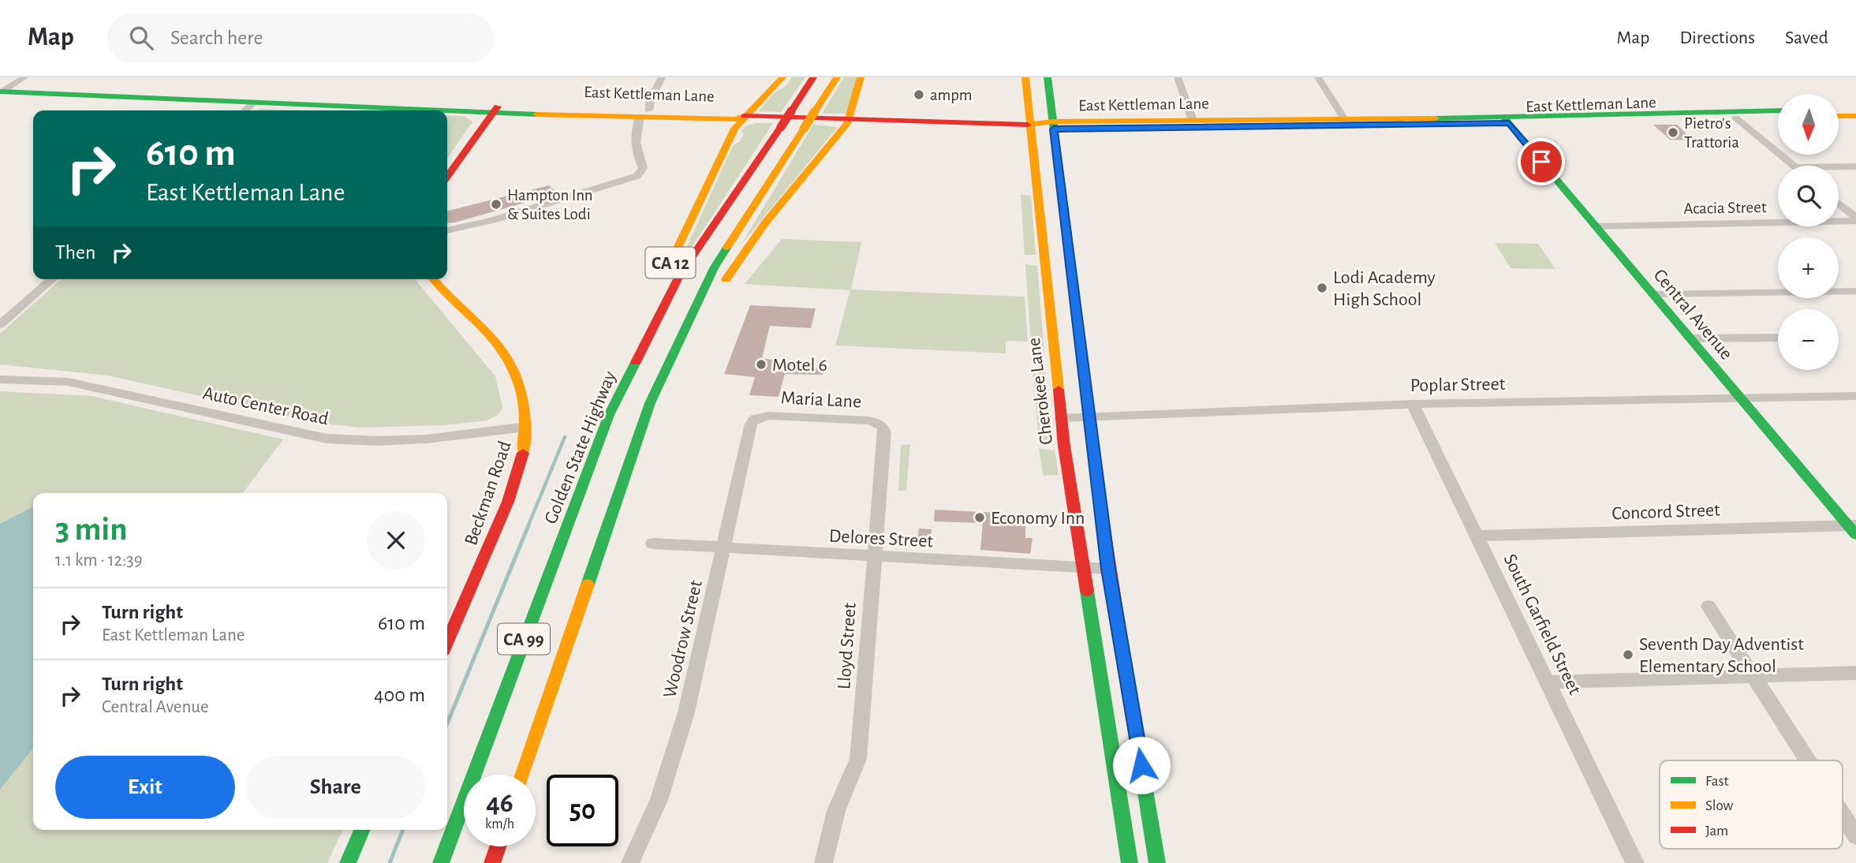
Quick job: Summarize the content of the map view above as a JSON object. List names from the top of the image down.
{
  "streets": {
    "main road": [
      "East Kettleman Lane",
      "CA 12",
      "Central Avenue",
      "Cherokee Lane",
      "Golden State Highway",
      "Beckman Road",
      "CA 99"
    ],
    "street": [
      "Acacia Street",
      "Poplar Street",
      "Maria Lane",
      "Auto Center Road",
      "Concord Street",
      "Delores Street",
      "South Garfield Street",
      "Woodrow Street",
      "Lloyd Street"
    ]
  },
  "crossings": [
    ["East Kettleman Lane", "CA 12"],
    ["East Kettleman Lane", "Central Avenue"],
    ["East Kettleman Lane", "Cherokee Lane"],
    ["Acacia Street", "Central Avenue"],
    ["CA 12", "Golden State Highway"],
    ["CA 12", "CA 99"],
    ["Central Avenue", "Poplar Street"],
    ["Central Avenue", "Concord Street"],
    ["Poplar Street", "Cherokee Lane"],
    ["Poplar Street", "South Garfield Street"],
    ["Cherokee Lane", "Delores Street"],
    ["Maria Lane", "Woodrow Street"],
    ["Maria Lane", "Lloyd Street"],
    ["Auto Center Road", "Beckman Road"],
    ["Concord Street", "South Garfield Street"],
    ["Delores Street", "Woodrow Street"],
    ["Delores Street", "Lloyd Street"]
  ],
  "places": [
    "ampm",
    "Pietro's Trattoria",
    "Hampton Inn & Suites Lodi",
    "Lodi Academy High School",
    "Motel 6",
    "Economy Inn",
    "Seventh Day Adventist Elementary School"
  ],
  "legend": ["Fast", "Slow", "Jam"],
  "north": "bottom",
  "page": {
    "header": "Map",
    "search": "Search here",
    "nav": ["Map", "Directions", "Saved"],
    "map_buttons": ["+", "−"],
    "turn": ["610 m", "East Kettleman Lane"],
    "then": "Then",
    "heading": ["3 min", "1.1 km · 12:39"],
    "list": [
      {
        "name": "Turn right",
        "note": "East Kettleman Lane",
        "value": "610 m"
      },
      {
        "name": "Turn right",
        "note": "Central Avenue",
        "value": "400 m"
      }
    ],
    "buttons": ["Exit", "Share"],
    "speed": "46 km/h",
    "limit": "50"
  }
}
